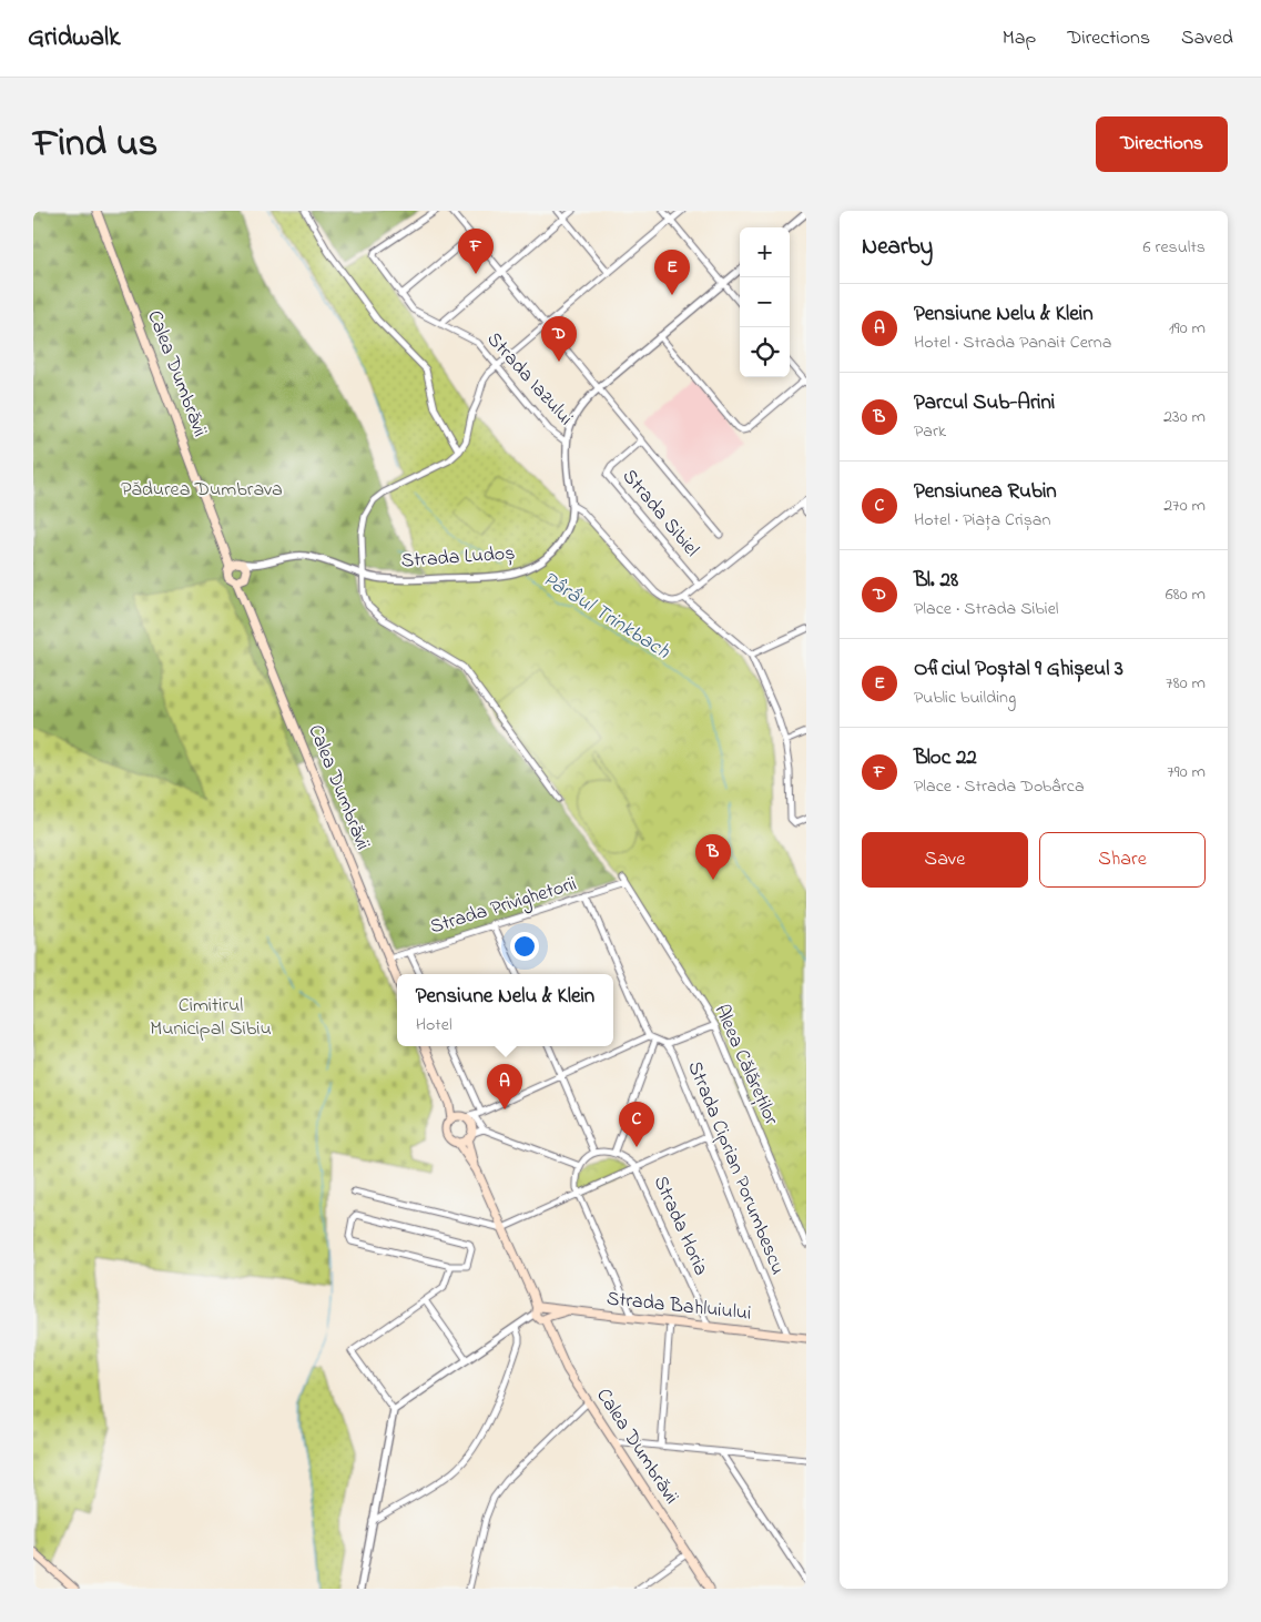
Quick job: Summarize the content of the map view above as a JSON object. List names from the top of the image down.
{
  "streets": {
    "main road": ["Calea Dumbrăvii", "Strada Bahluiului"],
    "street": [
      "Strada Iazului",
      "Strada Sibiel",
      "Strada Ludoș",
      "Strada Privighetorii",
      "Aleea Călăreților",
      "Strada Ciprian Porumbescu",
      "Strada Horia"
    ]
  },
  "crossings": [
    ["Calea Dumbrăvii", "Strada Ludoș"],
    ["Calea Dumbrăvii", "Strada Privighetorii"],
    ["Calea Dumbrăvii", "Strada Bahluiului"],
    ["Strada Iazului", "Strada Ludoș"],
    ["Strada Sibiel", "Strada Ludoș"],
    ["Strada Privighetorii", "Aleea Călăreților"],
    ["Strada Ciprian Porumbescu", "Strada Bahluiului"],
    ["Strada Horia", "Strada Bahluiului"]
  ],
  "water": ["Pârâul Trinkbach"],
  "parks": ["Pădurea Dumbrava", "Cimitirul Municipal Sibiu"],
  "page": {
    "header": "Gridwalk",
    "nav": ["Map", "Directions", "Saved"],
    "title": "Find us",
    "buttons": [
      "Directions",
      ["Save", "Share"]
    ],
    "heading": ["Nearby", "6 results"],
    "map_buttons": ["+", "−"],
    "pins": [
      "F",
      "E",
      "D",
      "B",
      "A",
      "C"
    ],
    "list": [
      {
        "mark": "A",
        "name": "Pensiune Nelu & Klein",
        "note": "Hotel · Strada Panait Cerna",
        "value": "190 m"
      },
      {
        "mark": "B",
        "name": "Parcul Sub-Arini",
        "note": "Park",
        "value": "230 m"
      },
      {
        "mark": "C",
        "name": "Pensiunea Rubin",
        "note": "Hotel · Piața Crișan",
        "value": "270 m"
      },
      {
        "mark": "D",
        "name": "Bl. 28",
        "note": "Place · Strada Sibiel",
        "value": "680 m"
      },
      {
        "mark": "E",
        "name": "Oficiul Poștal 9 Ghișeul 3",
        "note": "Public building",
        "value": "780 m"
      },
      {
        "mark": "F",
        "name": "Bloc 22",
        "note": "Place · Strada Dobârca",
        "value": "790 m"
      }
    ],
    "popup": ["Pensiune Nelu & Klein", "Hotel"]
  }
}
